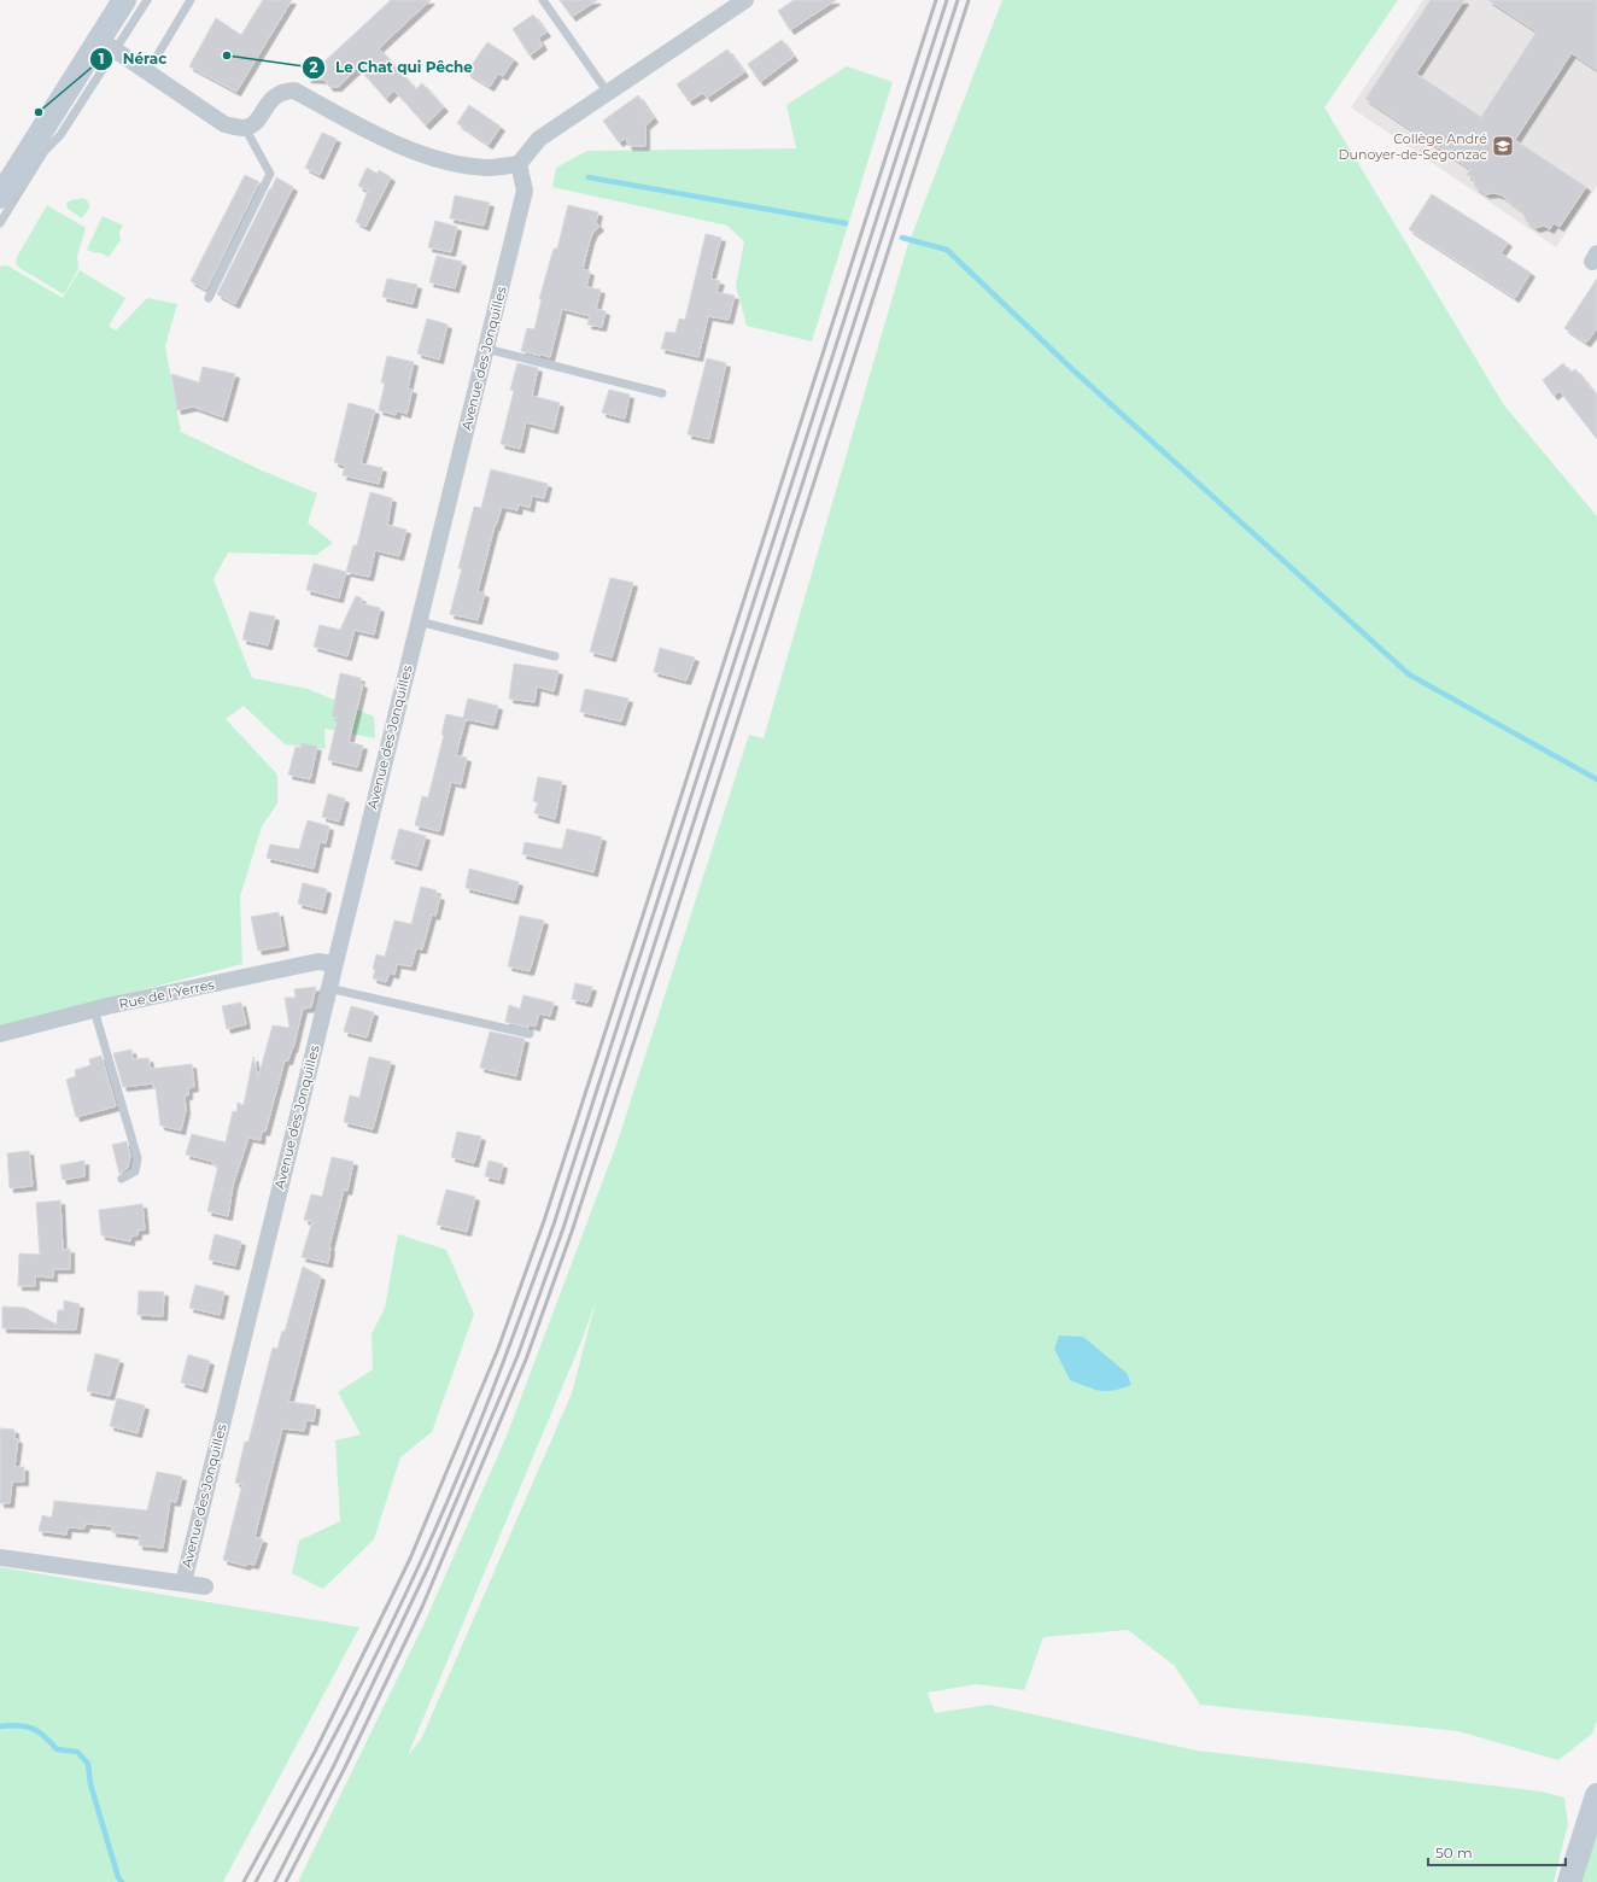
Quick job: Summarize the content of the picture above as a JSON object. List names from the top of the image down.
{
  "streets": {
    "street": ["Avenue des Jonquilles", "Rue de l'Yerres"]
  },
  "crossings": [
    ["Avenue des Jonquilles", "Rue de l'Yerres"]
  ],
  "places": {
    "other": ["Le Chat qui Pêche", "Nérac"],
    "school or university": ["Collège André Dunoyer-de-Segonzac"]
  },
  "scale_bar": "50 m"
}
